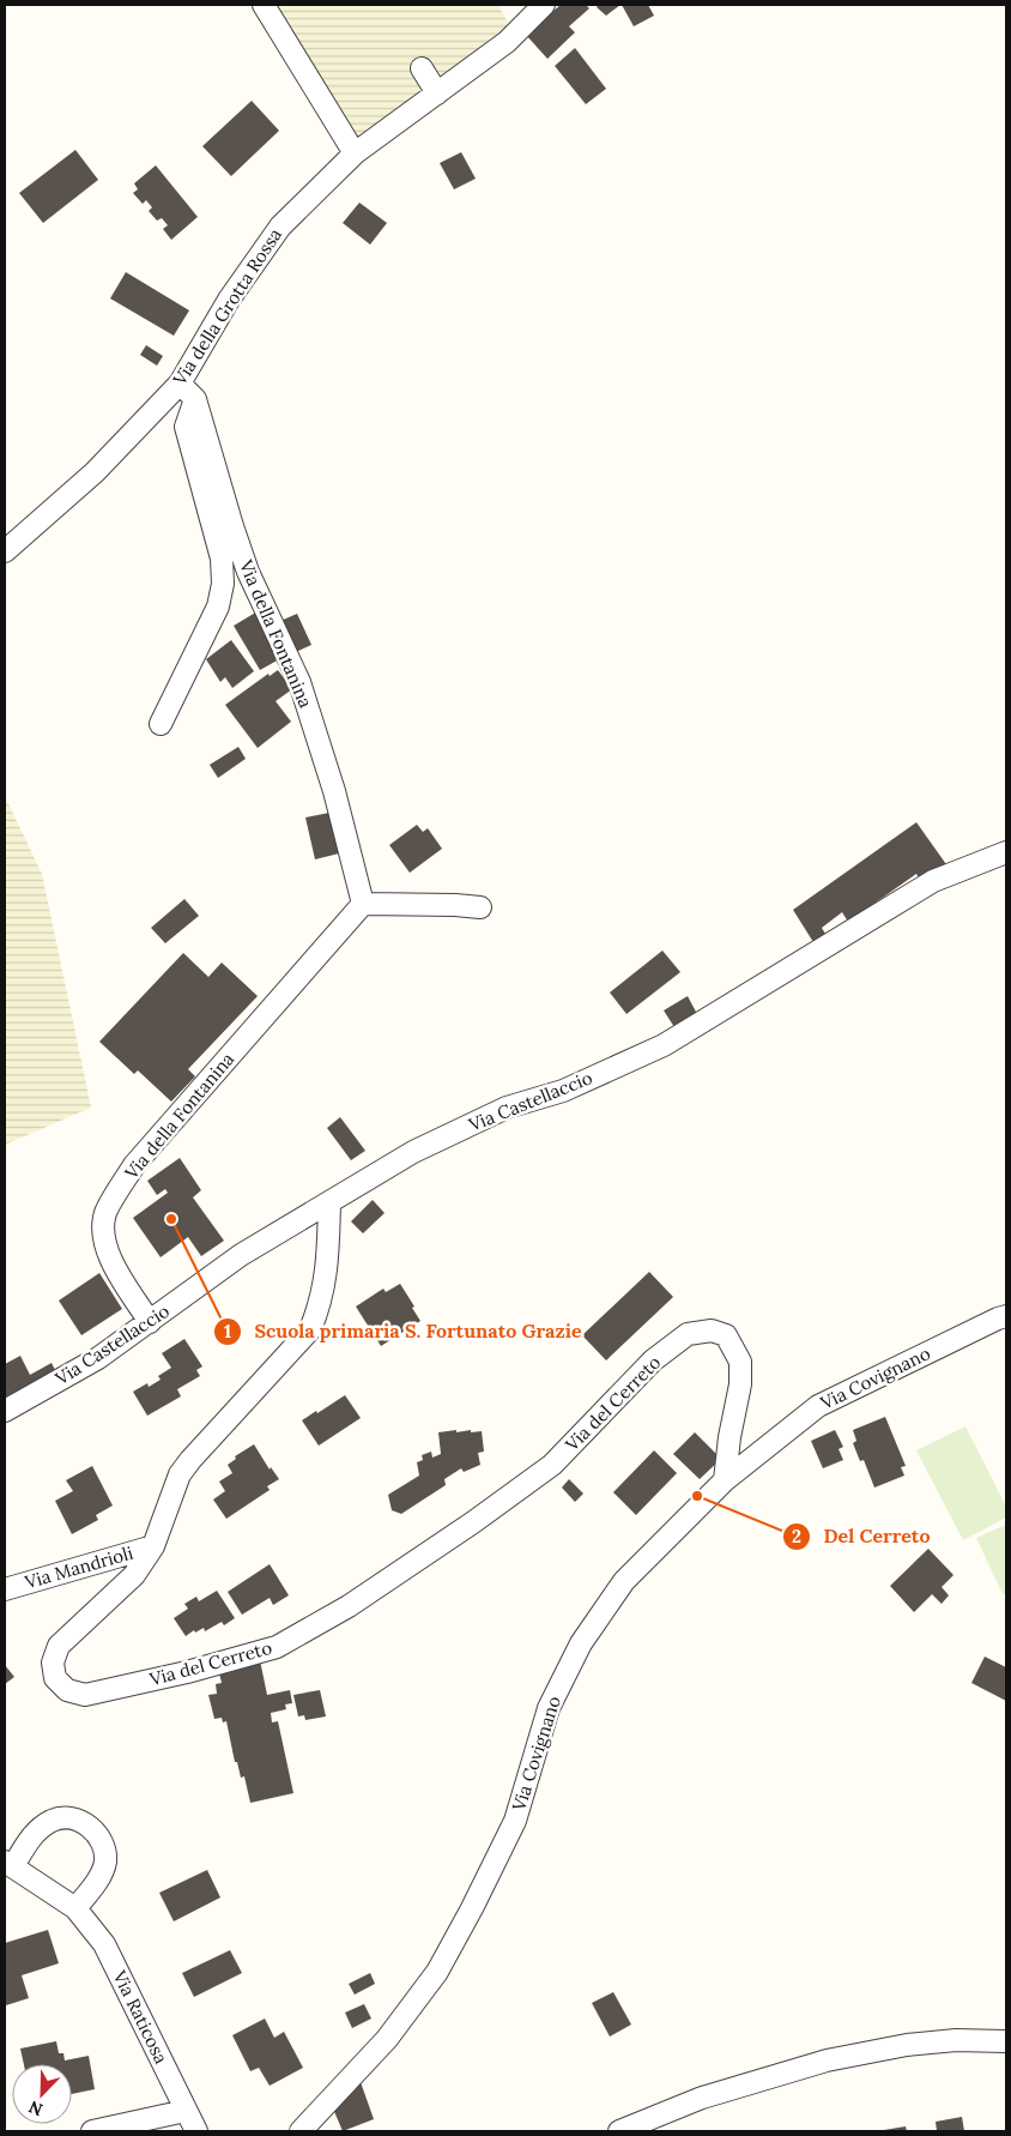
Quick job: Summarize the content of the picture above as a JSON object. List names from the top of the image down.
{
  "streets": {
    "street": [
      "Via della Grotta Rossa",
      "Via della Fontanina",
      "Via Castellaccio",
      "Via Covignano",
      "Via del Cerreto",
      "Via Mandrioli",
      "Via Raticosa"
    ]
  },
  "crossings": [
    ["Via della Grotta Rossa", "Via della Fontanina"],
    ["Via della Fontanina", "Via Castellaccio"],
    ["Via Castellaccio", "Via del Cerreto"],
    ["Via Covignano", "Via del Cerreto"],
    ["Via del Cerreto", "Via Mandrioli"]
  ],
  "places": ["Scuola primaria S. Fortunato Grazie", "Del Cerreto"],
  "north": "bottom left"
}
